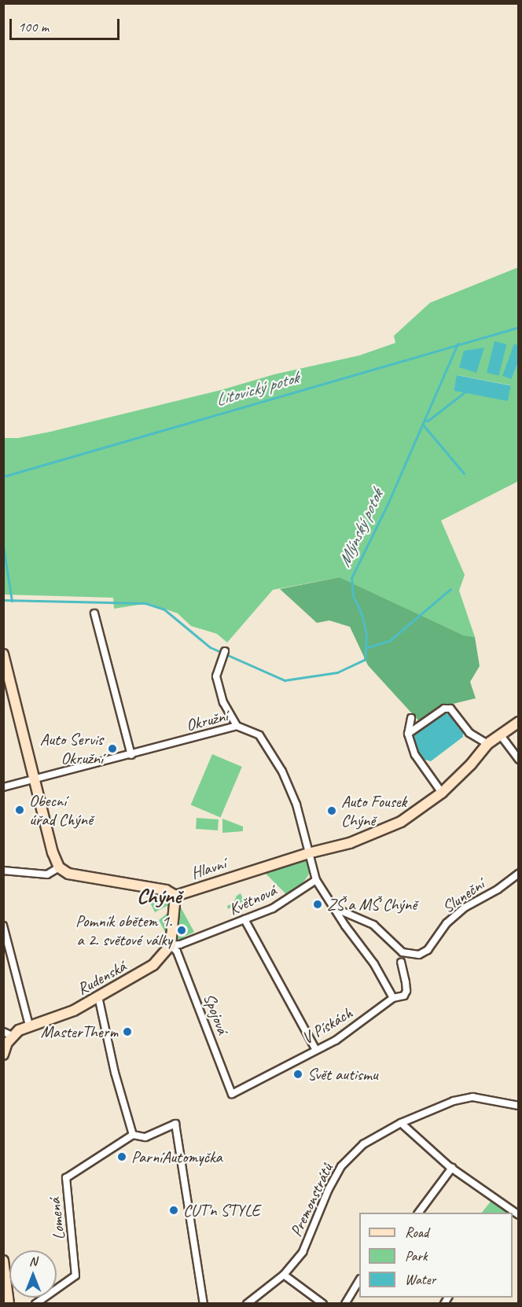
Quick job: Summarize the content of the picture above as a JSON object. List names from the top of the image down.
{
  "streets": {
    "street": [
      "Okružní",
      "Hlavní",
      "Sluneční",
      "Květnová",
      "Rudenská",
      "Spojová",
      "V Pískách",
      "Premonstrátů",
      "Lomená"
    ]
  },
  "crossings": [
    ["Okružní", "Hlavní"],
    ["Květnová", "Rudenská"],
    ["Květnová", "Spojová"],
    ["Rudenská", "Spojová"],
    ["Spojová", "V Pískách"]
  ],
  "districts": ["Chýně"],
  "water": ["Litovický potok", "Mlýnský potok"],
  "places": [
    "Auto Servis Okružní",
    "Obecní úřad Chýně",
    "Auto Fousek Chýně",
    "ZŠ a MŠ Chýně",
    "Pomník obětem 1. a 2. světové války",
    "MasterTherm",
    "Svět autismu",
    "ParníAutomyčka",
    "CUT'n STYLE"
  ],
  "legend": ["Road", "Park", "Water"],
  "scale_bar": "100 m",
  "north": "top"
}
